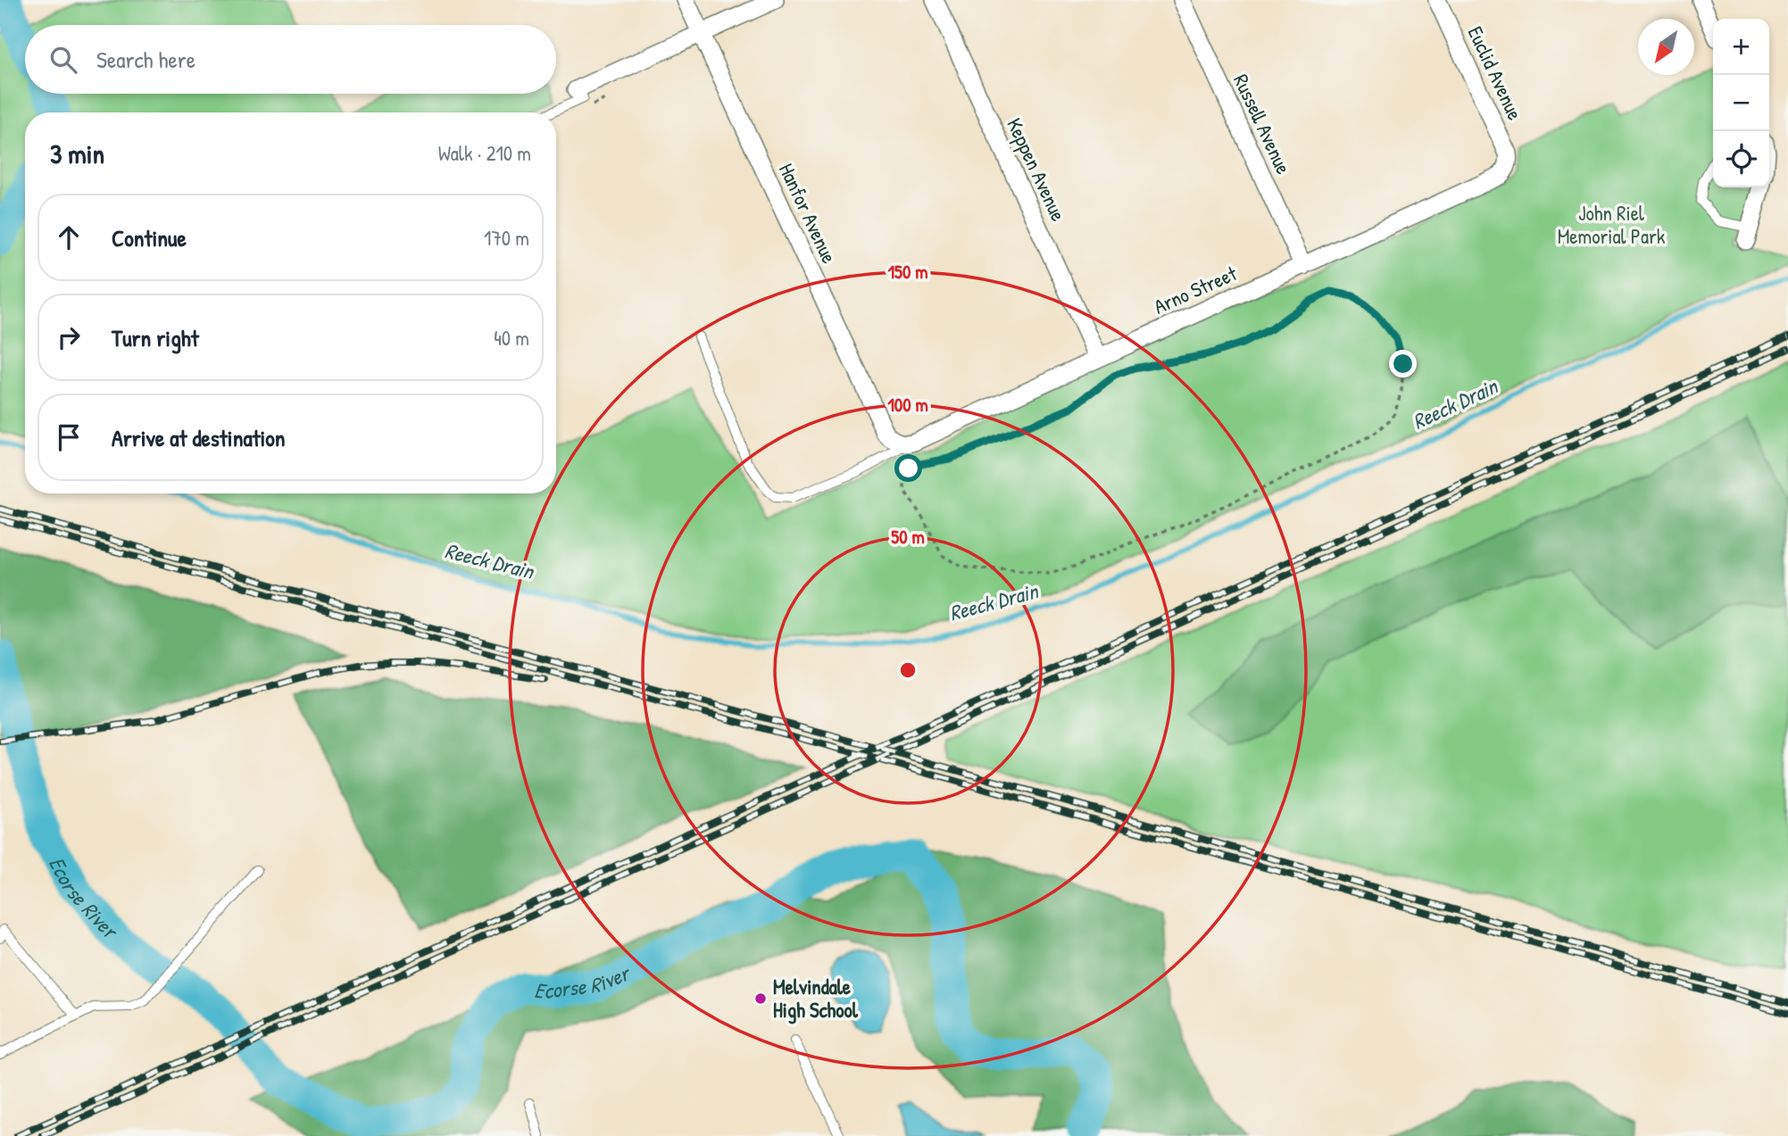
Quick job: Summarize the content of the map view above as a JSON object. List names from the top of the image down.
{
  "streets": {
    "street": [
      "Euclid Avenue",
      "Russell Avenue",
      "Keppen Avenue",
      "Hanfor Avenue",
      "Arno Street"
    ]
  },
  "crossings": [
    ["Euclid Avenue", "Arno Street"],
    ["Russell Avenue", "Arno Street"],
    ["Keppen Avenue", "Arno Street"],
    ["Hanfor Avenue", "Arno Street"]
  ],
  "water": ["Reeck Drain", "Ecorse River"],
  "parks": ["John Riel Memorial Park"],
  "places": ["Melvindale High School"],
  "north": "bottom left",
  "page": {
    "map_buttons": ["+", "−"],
    "search": "Search here",
    "heading": ["3 min", "Walk · 210 m"],
    "list": [
      ["Continue", "170 m"],
      ["Turn right", "40 m"],
      "Arrive at destination"
    ]
  },
  "rings": ["150 m", "100 m", "50 m"]
}
